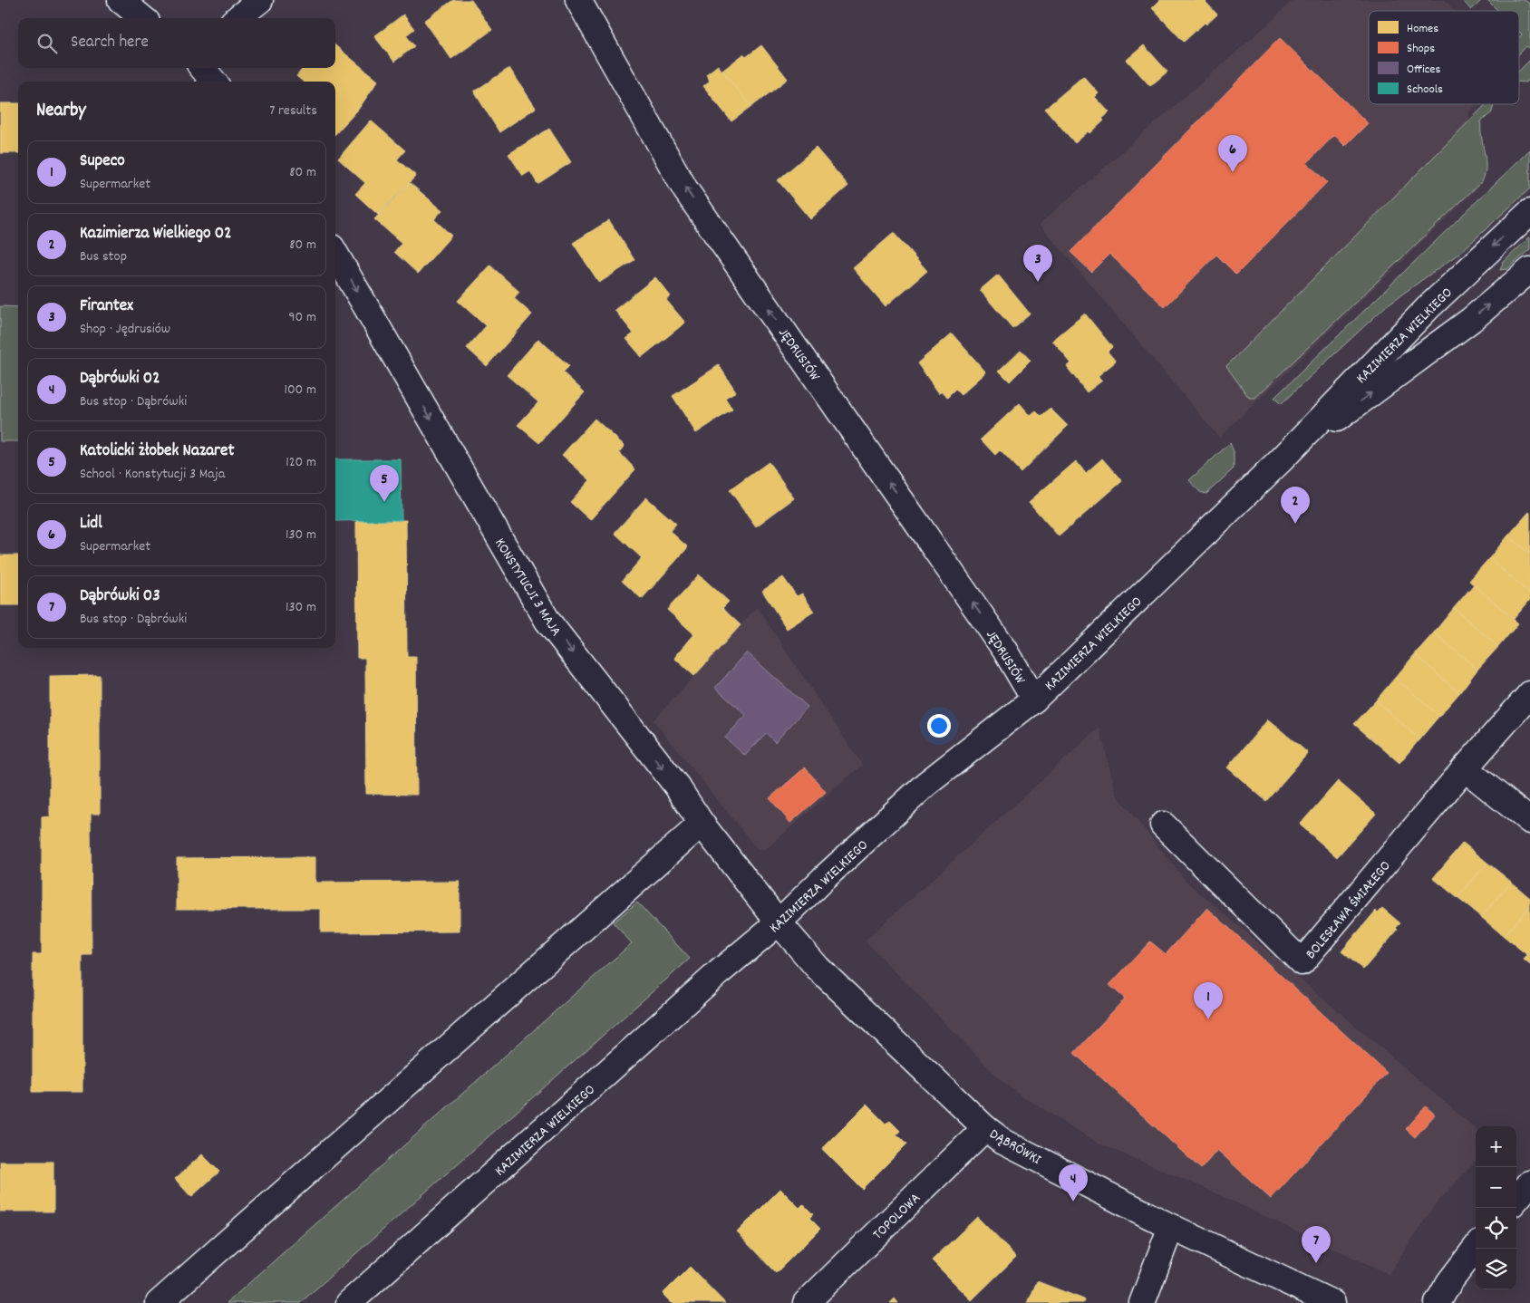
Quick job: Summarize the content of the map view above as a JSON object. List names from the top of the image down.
{
  "streets": {
    "street": [
      "KAZIMIERZA WIELKIEGO",
      "JĘDRUSIÓW",
      "KONSTYTUCJI 3 MAJA",
      "BOLESŁAWA ŚMIAŁEGO",
      "DĄBRÓWKI",
      "TOPOLOWA"
    ]
  },
  "crossings": [
    ["KAZIMIERZA WIELKIEGO", "JĘDRUSIÓW"],
    ["KAZIMIERZA WIELKIEGO", "KONSTYTUCJI 3 MAJA"],
    ["KAZIMIERZA WIELKIEGO", "DĄBRÓWKI"],
    ["KONSTYTUCJI 3 MAJA", "DĄBRÓWKI"],
    ["DĄBRÓWKI", "TOPOLOWA"]
  ],
  "one_way": ["JĘDRUSIÓW", "KONSTYTUCJI 3 MAJA"],
  "legend": [
    "Homes",
    "Shops",
    "Offices",
    "Schools"
  ],
  "page": {
    "search": "Search here",
    "heading": ["Nearby", "7 results"],
    "pins": [
      "6",
      "3",
      "5",
      "2",
      "1",
      "4",
      "7"
    ],
    "list": [
      {
        "mark": "1",
        "name": "Supeco",
        "note": "Supermarket",
        "value": "80 m"
      },
      {
        "mark": "2",
        "name": "Kazimierza Wielkiego 02",
        "note": "Bus stop",
        "value": "80 m"
      },
      {
        "mark": "3",
        "name": "Firantex",
        "note": "Shop · Jędrusiów",
        "value": "90 m"
      },
      {
        "mark": "4",
        "name": "Dąbrówki 02",
        "note": "Bus stop · Dąbrówki",
        "value": "100 m"
      },
      {
        "mark": "5",
        "name": "Katolicki żłobek Nazaret",
        "note": "School · Konstytucji 3 Maja",
        "value": "120 m"
      },
      {
        "mark": "6",
        "name": "Lidl",
        "note": "Supermarket",
        "value": "130 m"
      },
      {
        "mark": "7",
        "name": "Dąbrówki 03",
        "note": "Bus stop · Dąbrówki",
        "value": "130 m"
      }
    ],
    "map_buttons": ["+", "−"]
  }
}
